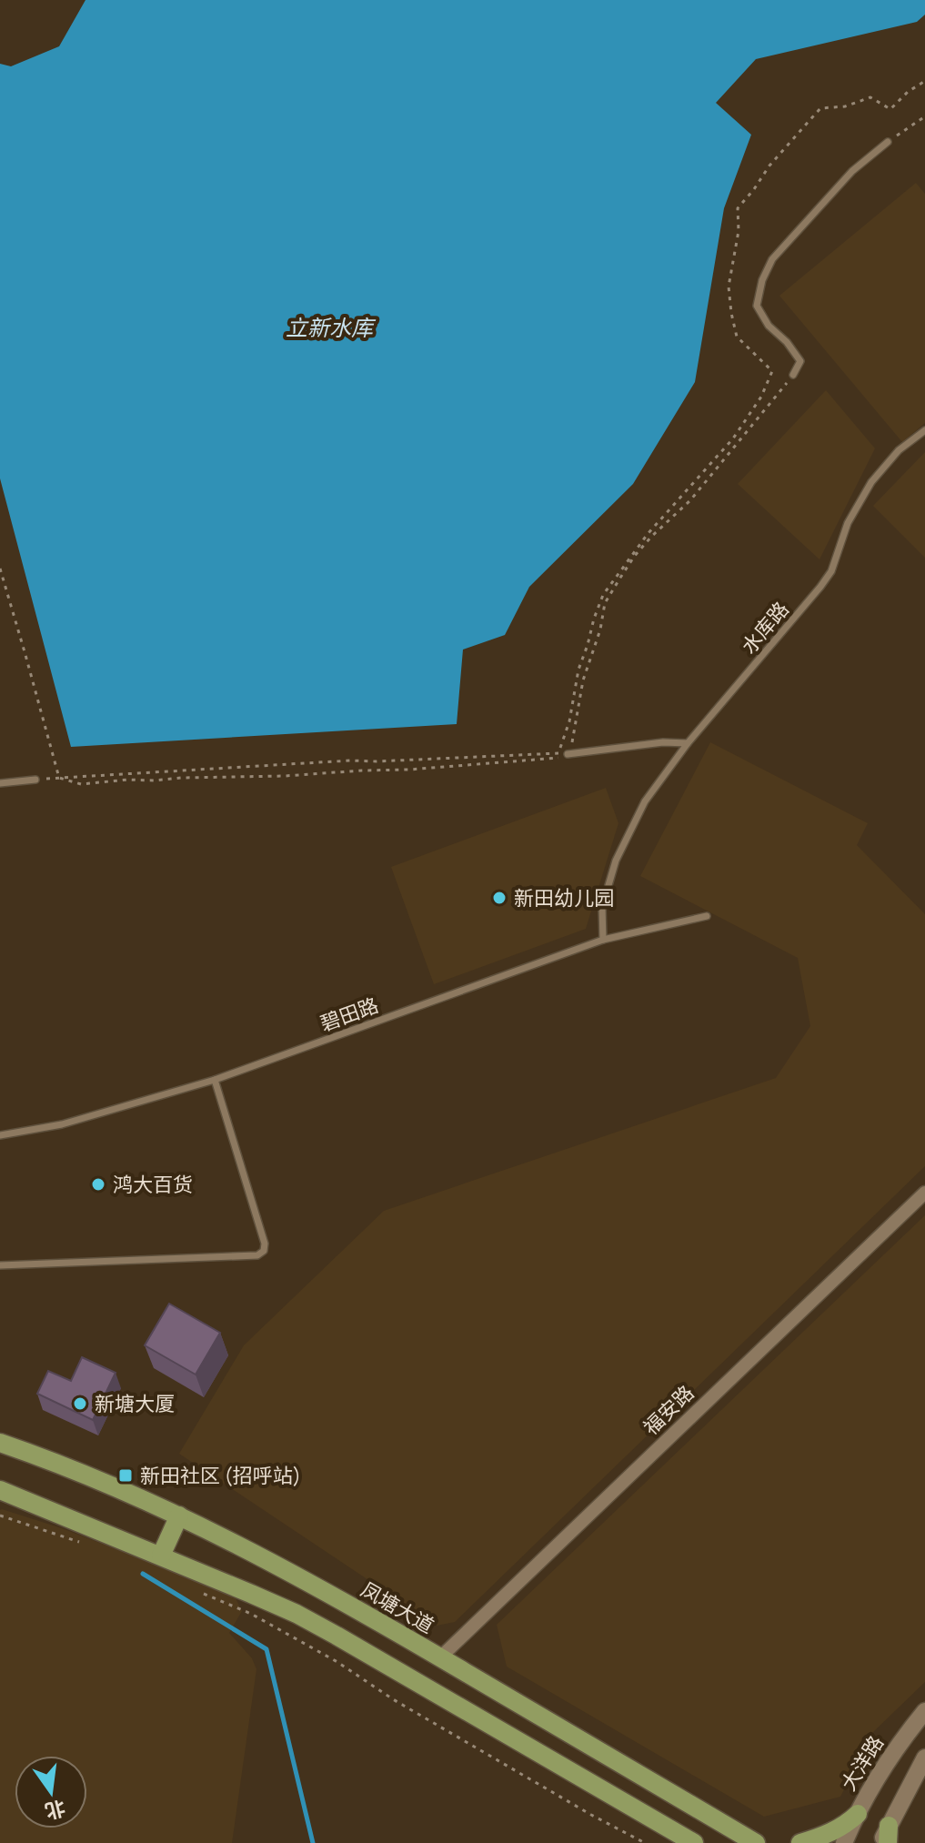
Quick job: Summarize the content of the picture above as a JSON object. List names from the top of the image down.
{
  "streets": {
    "main road": ["凤塘大道"],
    "street": ["福安路", "大洋路"],
    "lane": ["水库路", "碧田路"]
  },
  "crossings": [
    ["水库路", "碧田路"],
    ["福安路", "凤塘大道"]
  ],
  "water": ["立新水库"],
  "places": {
    "other": ["新田幼儿园", "鸿大百货", "新塘大厦"],
    "transit": ["新田社区 (招呼站)"]
  },
  "north": "bottom"
}
